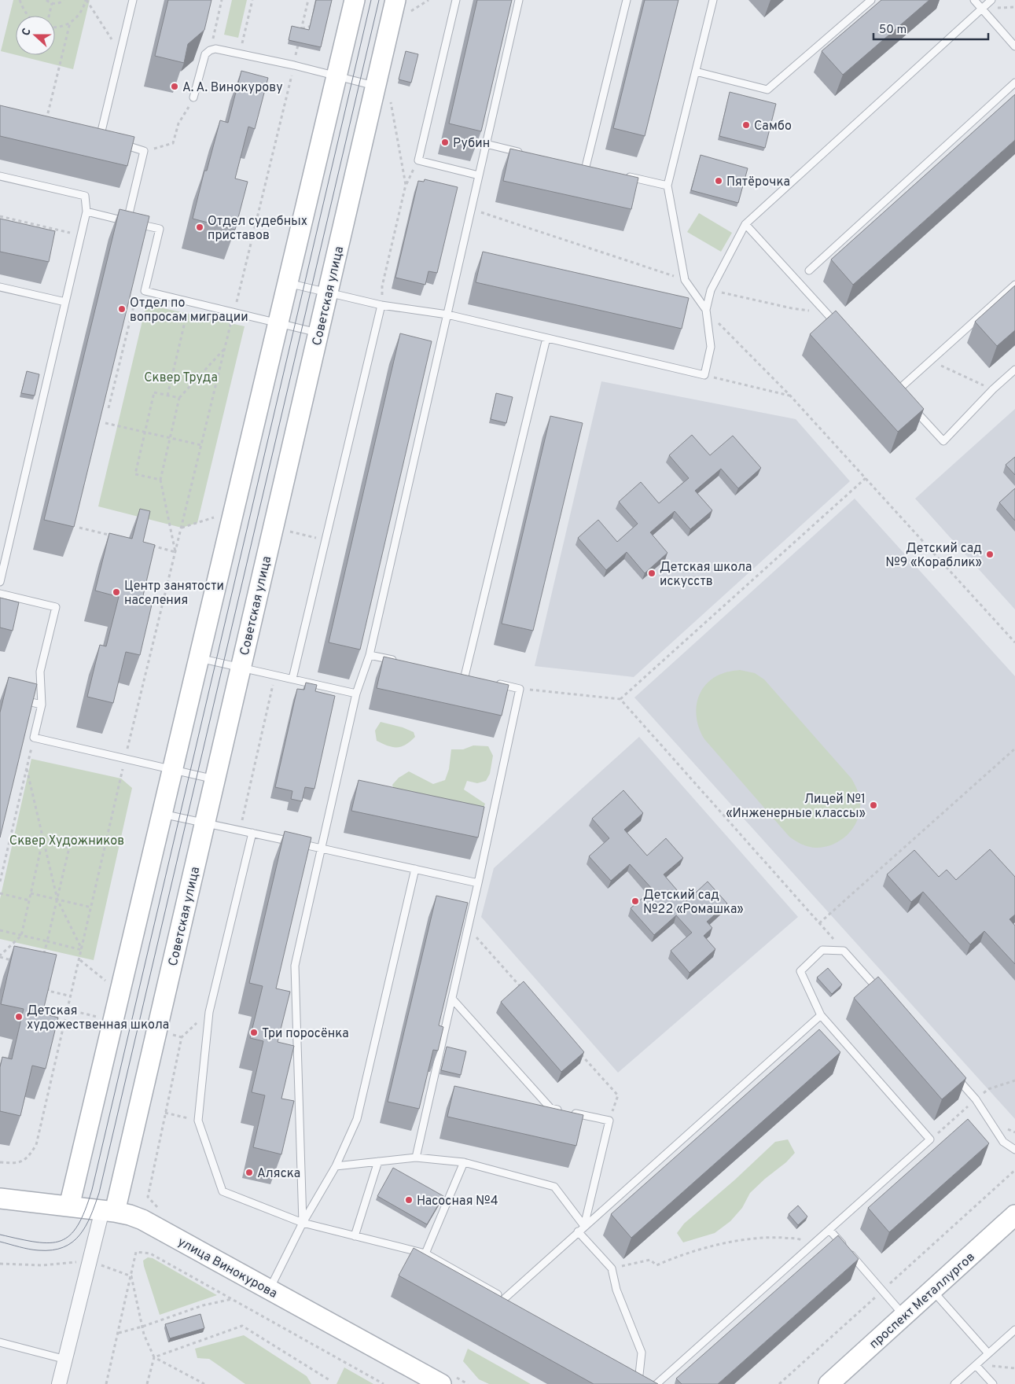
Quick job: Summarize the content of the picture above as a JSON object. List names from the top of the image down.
{
  "streets": {
    "main road": ["Советская улица", "улица Винокурова", "проспект Металлургов"]
  },
  "crossings": [
    ["Советская улица", "улица Винокурова"]
  ],
  "parks": ["Сквер Труда", "Сквер Художников"],
  "places": [
    "А. А. Винокурову",
    "Самбо",
    "Рубин",
    "Пятёрочка",
    "Отдел судебных приставов",
    "Отдел по вопросам миграции",
    "Детский сад №9 «Кораблик»",
    "Детская школа искусств",
    "Центр занятости населения",
    "Лицей №1 «Инженерные классы»",
    "Детский сад №22 «Ромашка»",
    "Детская художественная школа",
    "Три поросёнка",
    "Аляска",
    "Насосная №4"
  ],
  "scale_bar": "50 m",
  "north": "left"
}
